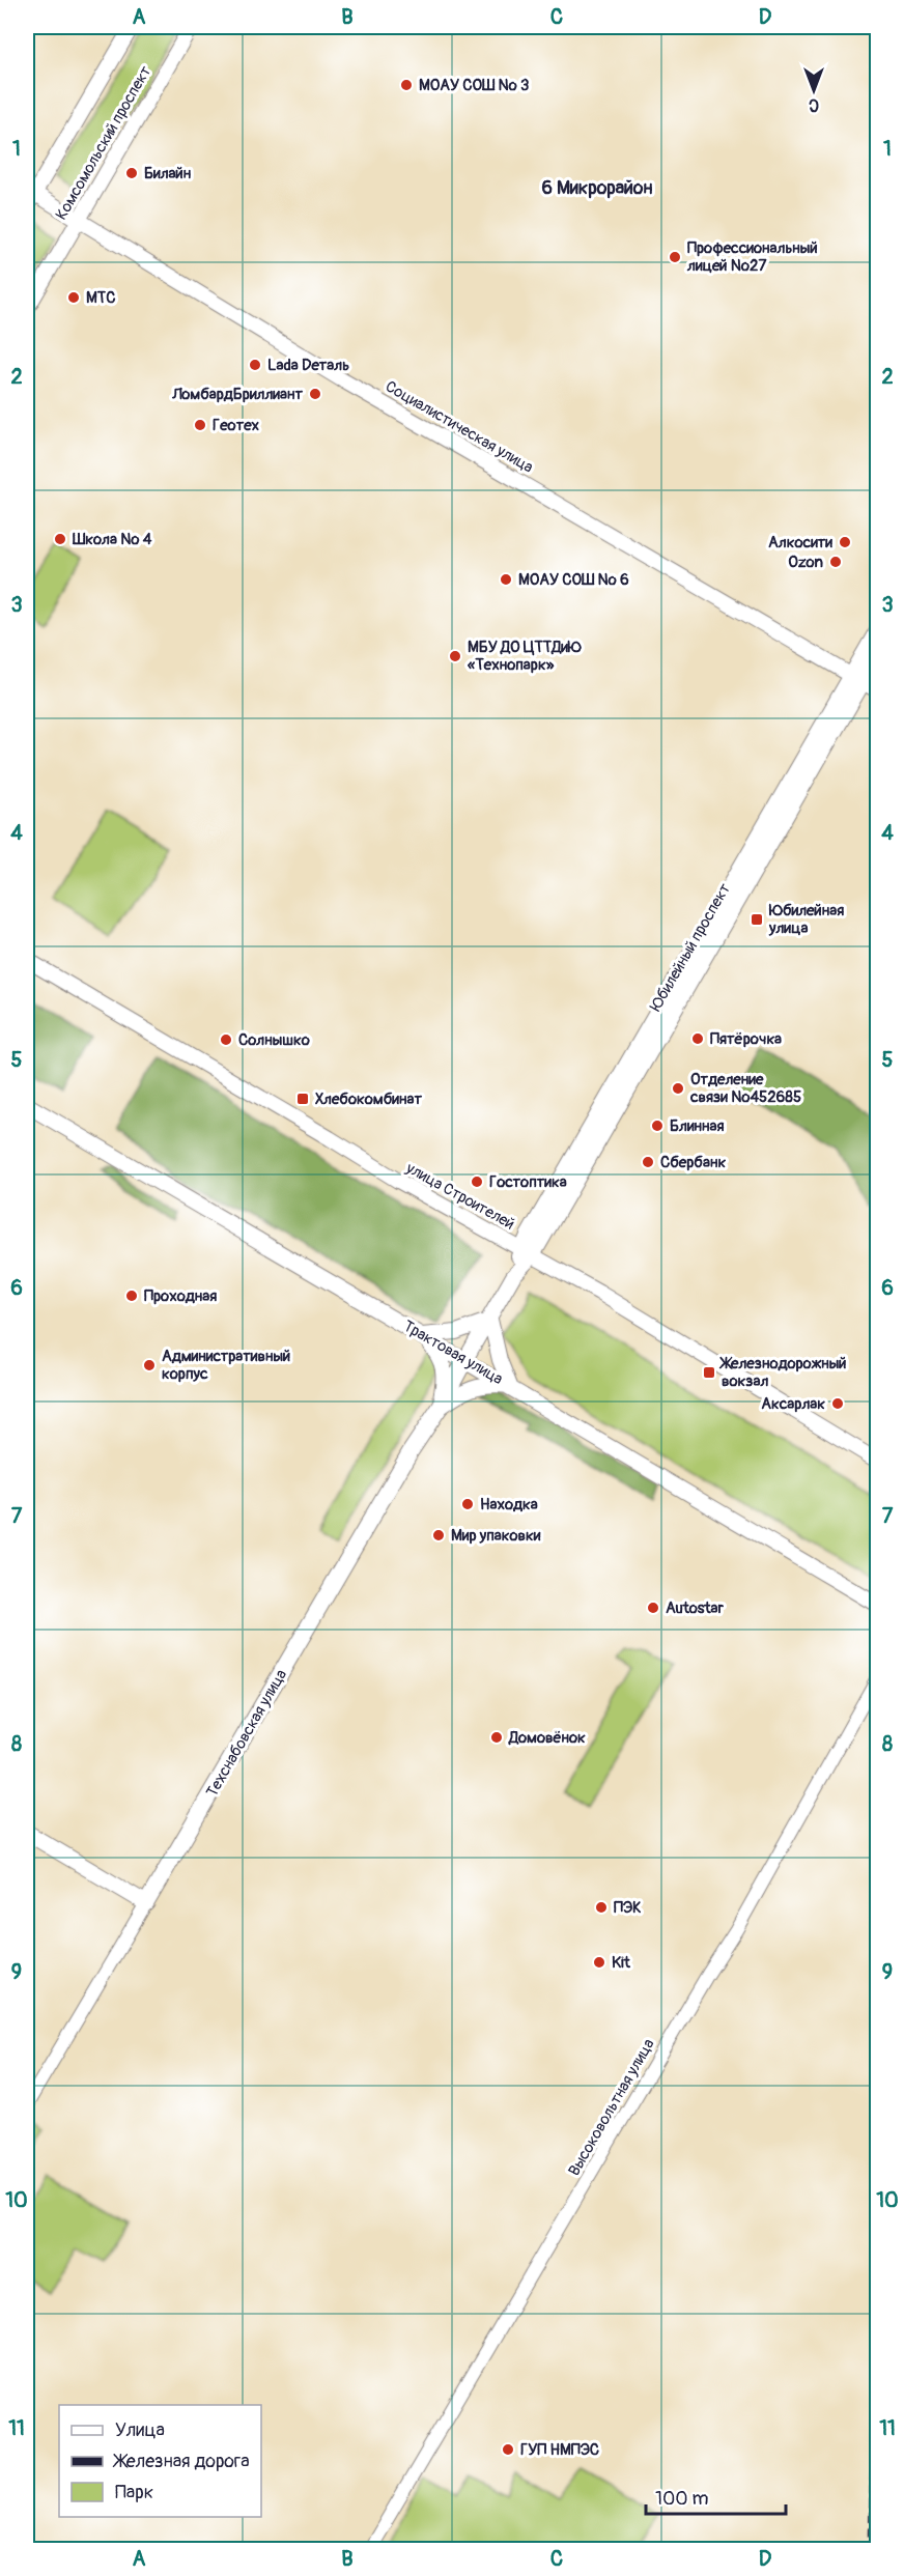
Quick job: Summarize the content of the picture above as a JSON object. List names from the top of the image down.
{
  "streets": {
    "main road": [
      "Комсомольский проспект",
      "Социалистическая улица",
      "улица Строителей",
      "Трактовая улица",
      "Техснабовская улица"
    ],
    "street": ["Высоковольтная улица"]
  },
  "crossings": [
    ["Комсомольский проспект", "Социалистическая улица"],
    ["Трактовая улица", "Техснабовская улица"]
  ],
  "districts": ["6 Микрорайон"],
  "places": {
    "other": [
      "МОАУ СОШ № 3",
      "Билайн",
      "Профессиональный лицей №27",
      "МТС",
      "Lada Dеталь",
      "ЛомбардБриллиант",
      "Геотех",
      "Школа № 4",
      "Алкосити",
      "Ozon",
      "МОАУ СОШ № 6",
      "МБУ ДО ЦТТДиЮ «Технопарк»",
      "Пятёрочка",
      "Солнышко",
      "Отделение связи №452685",
      "Блинная",
      "Сбербанк",
      "Гостоптика",
      "Проходная",
      "Административный корпус",
      "Аксарлак",
      "Находка",
      "Мир упаковки",
      "Autostar",
      "Домовёнок",
      "ПЭК",
      "Kit",
      "ГУП НМПЭС"
    ],
    "transit": ["Юбилейная улица", "Хлебокомбинат", "Железнодорожный вокзал"]
  },
  "legend": ["Улица", "Железная дорога", "Парк"],
  "scale_bar": "100 m",
  "north": "bottom",
  "grid": {
    "columns": [
      "A",
      "B",
      "C",
      "D"
    ],
    "rows": [
      "1",
      "2",
      "3",
      "4",
      "5",
      "6",
      "7",
      "8",
      "9",
      "10",
      "11"
    ]
  }
}
